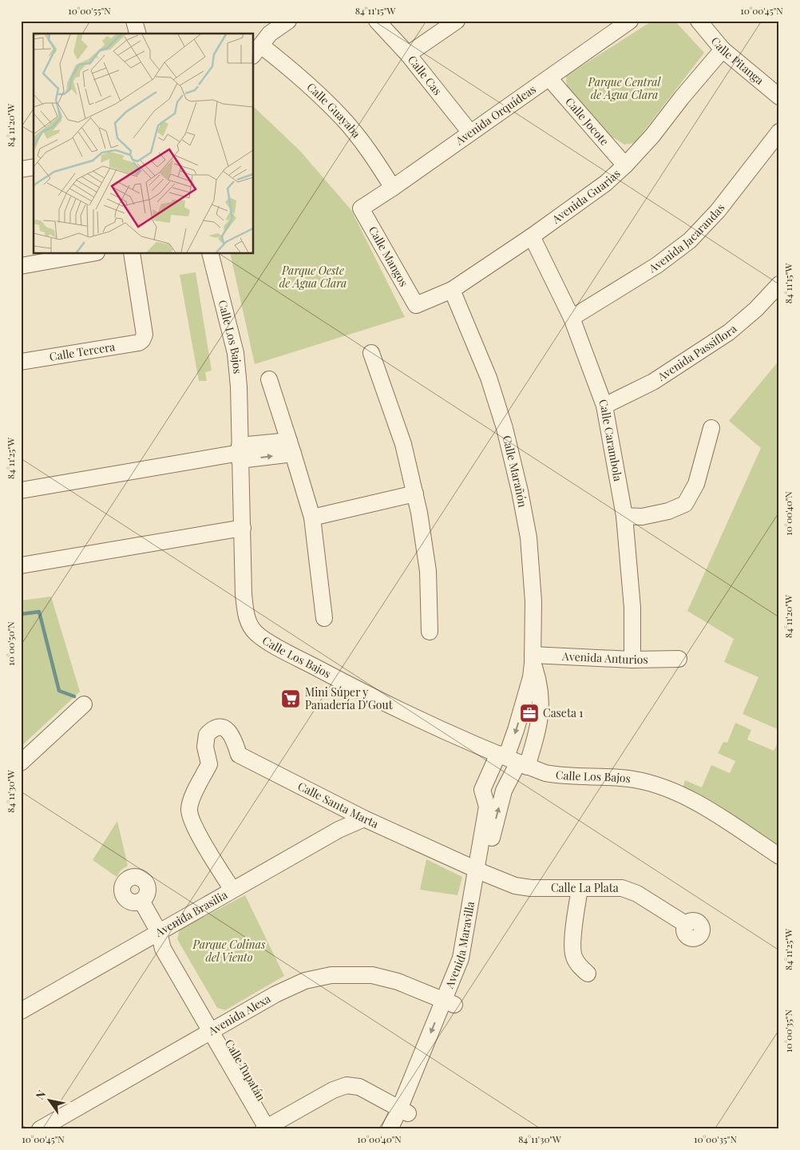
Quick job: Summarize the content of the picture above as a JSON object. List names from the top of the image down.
{
  "streets": {
    "street": [
      "Calle Pitanga",
      "Calle Cas",
      "Calle Guayaba",
      "Avenida Orquídeas",
      "Calle Jocote",
      "Avenida Guarias",
      "Avenida Jacarandas",
      "Calle Mangos",
      "Calle Los Bajos",
      "Calle Tercera",
      "Avenida Passiflora",
      "Calle Carambola",
      "Calle Marañón",
      "Avenida Anturios",
      "Calle Santa Marta",
      "Calle La Plata",
      "Avenida Brasilia",
      "Avenida Maravilla",
      "Avenida Alexa",
      "Calle Tupatán"
    ]
  },
  "crossings": [
    ["Calle Pitanga", "Avenida Guarias"],
    ["Calle Cas", "Avenida Orquídeas"],
    ["Calle Guayaba", "Avenida Orquídeas"],
    ["Avenida Orquídeas", "Calle Jocote"],
    ["Avenida Orquídeas", "Calle Mangos"],
    ["Calle Jocote", "Avenida Guarias"],
    ["Avenida Guarias", "Calle Mangos"],
    ["Avenida Guarias", "Calle Carambola"],
    ["Avenida Guarias", "Calle Marañón"],
    ["Avenida Jacarandas", "Calle Carambola"],
    ["Calle Los Bajos", "Calle Marañón"],
    ["Calle Los Bajos", "Avenida Maravilla"],
    ["Avenida Passiflora", "Calle Carambola"],
    ["Calle Carambola", "Avenida Anturios"],
    ["Calle Marañón", "Avenida Anturios"],
    ["Calle Marañón", "Avenida Maravilla"],
    ["Calle Santa Marta", "Calle La Plata"],
    ["Calle Santa Marta", "Avenida Brasilia"],
    ["Calle Santa Marta", "Avenida Maravilla"],
    ["Calle La Plata", "Avenida Maravilla"],
    ["Avenida Brasilia", "Calle Tupatán"],
    ["Avenida Maravilla", "Avenida Alexa"],
    ["Avenida Alexa", "Calle Tupatán"]
  ],
  "parks": ["Parque Central de Agua Clara", "Parque Oeste de Agua Clara", "Parque Colinas del Viento"],
  "places": {
    "supermarket": ["Mini Súper y Panadería D'Gout"],
    "office": ["Caseta 1"]
  },
  "north": "top left",
  "coordinates": [
    "10°00'55\"N",
    "84°11'15\"W",
    "10°00'45\"N",
    "84°11'20\"W",
    "84°11'25\"W",
    "10°00'40\"N",
    "10°00'50\"N",
    "84°11'30\"W",
    "10°00'35\"N"
  ]
}
